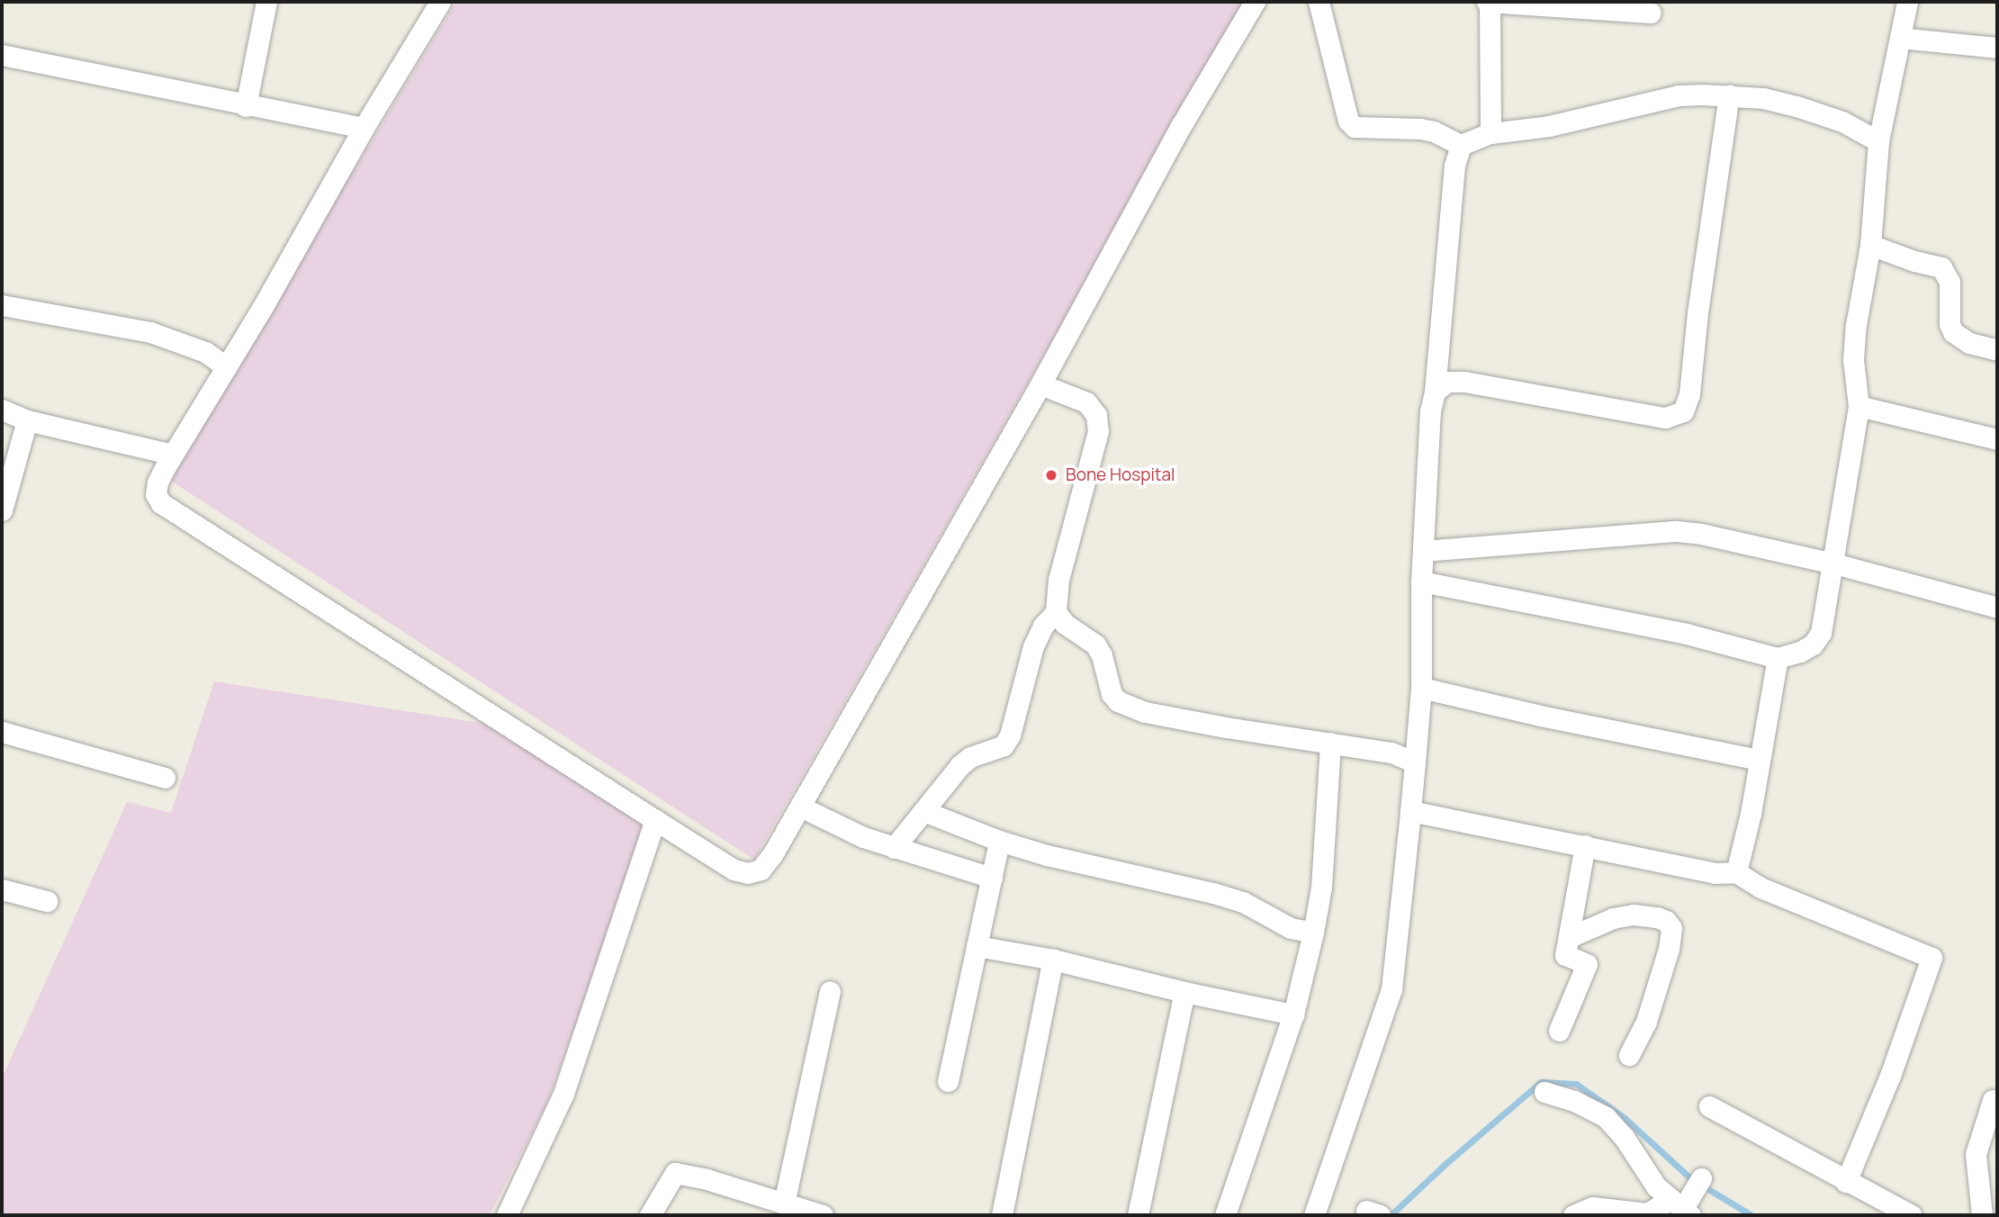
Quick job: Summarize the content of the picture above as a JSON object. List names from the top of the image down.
{
  "places": ["Bone Hospital"]
}
